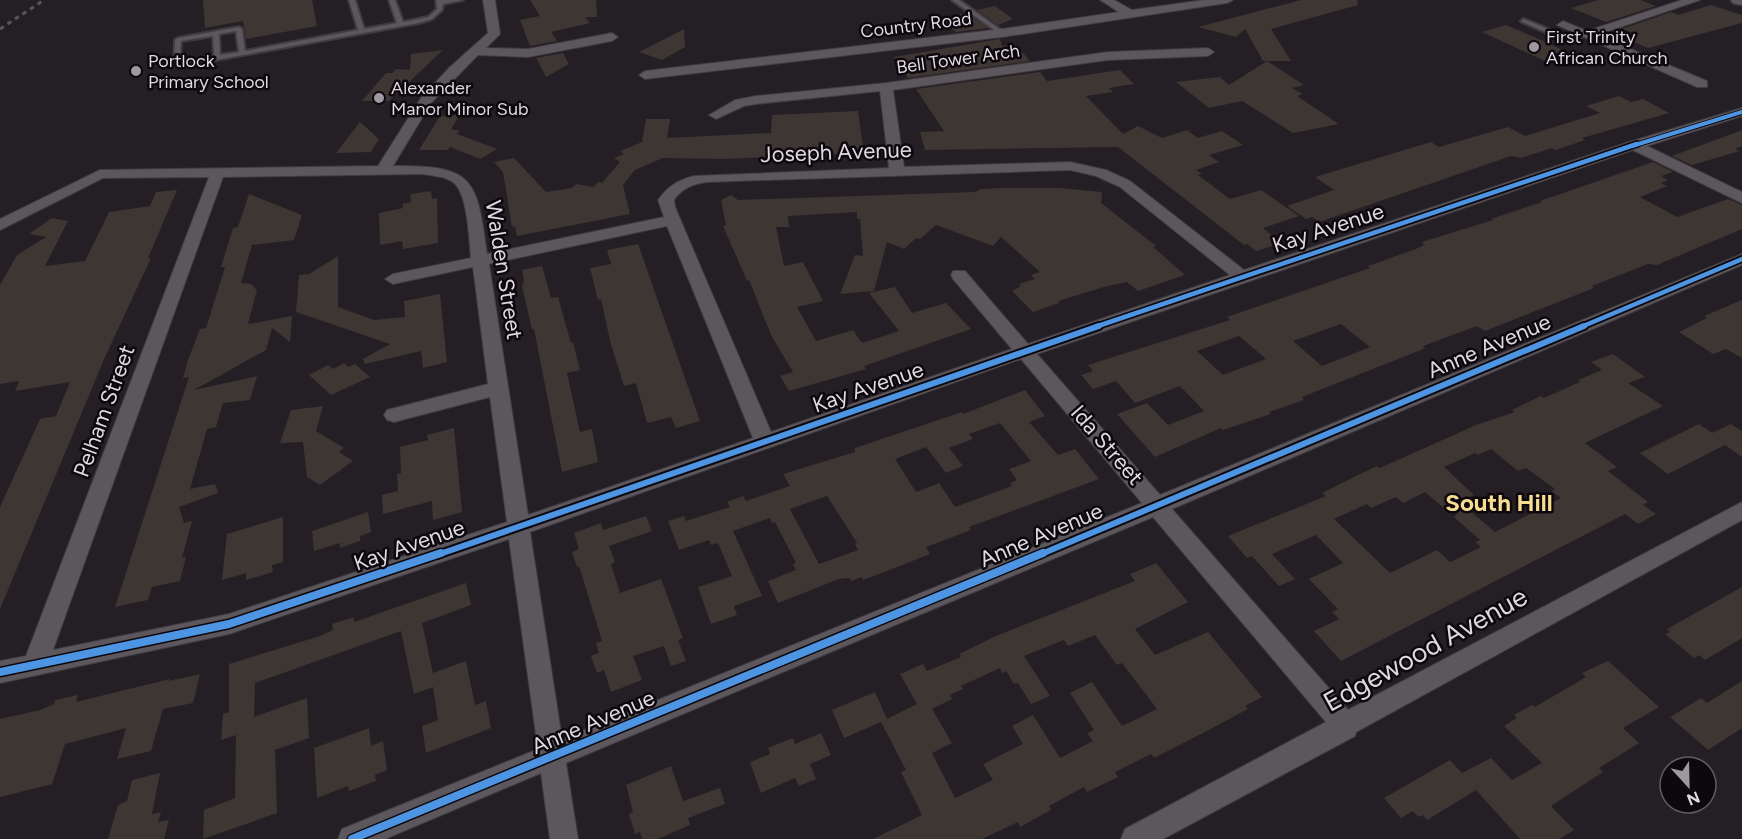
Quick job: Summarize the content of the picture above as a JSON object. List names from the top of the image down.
{
  "streets": {
    "street": [
      "Country Road",
      "Bell Tower Arch",
      "Joseph Avenue",
      "Kay Avenue",
      "Walden Street",
      "Anne Avenue",
      "Pelham Street",
      "Ida Street",
      "Edgewood Avenue"
    ]
  },
  "crossings": [
    ["Joseph Avenue", "Kay Avenue"],
    ["Kay Avenue", "Walden Street"],
    ["Kay Avenue", "Pelham Street"],
    ["Kay Avenue", "Ida Street"],
    ["Walden Street", "Anne Avenue"],
    ["Walden Street", "Pelham Street"],
    ["Anne Avenue", "Ida Street"],
    ["Ida Street", "Edgewood Avenue"]
  ],
  "districts": ["South Hill"],
  "places": ["First Trinity African Church", "Portlock Primary School", "Alexander Manor Minor Sub"],
  "north": "bottom"
}
